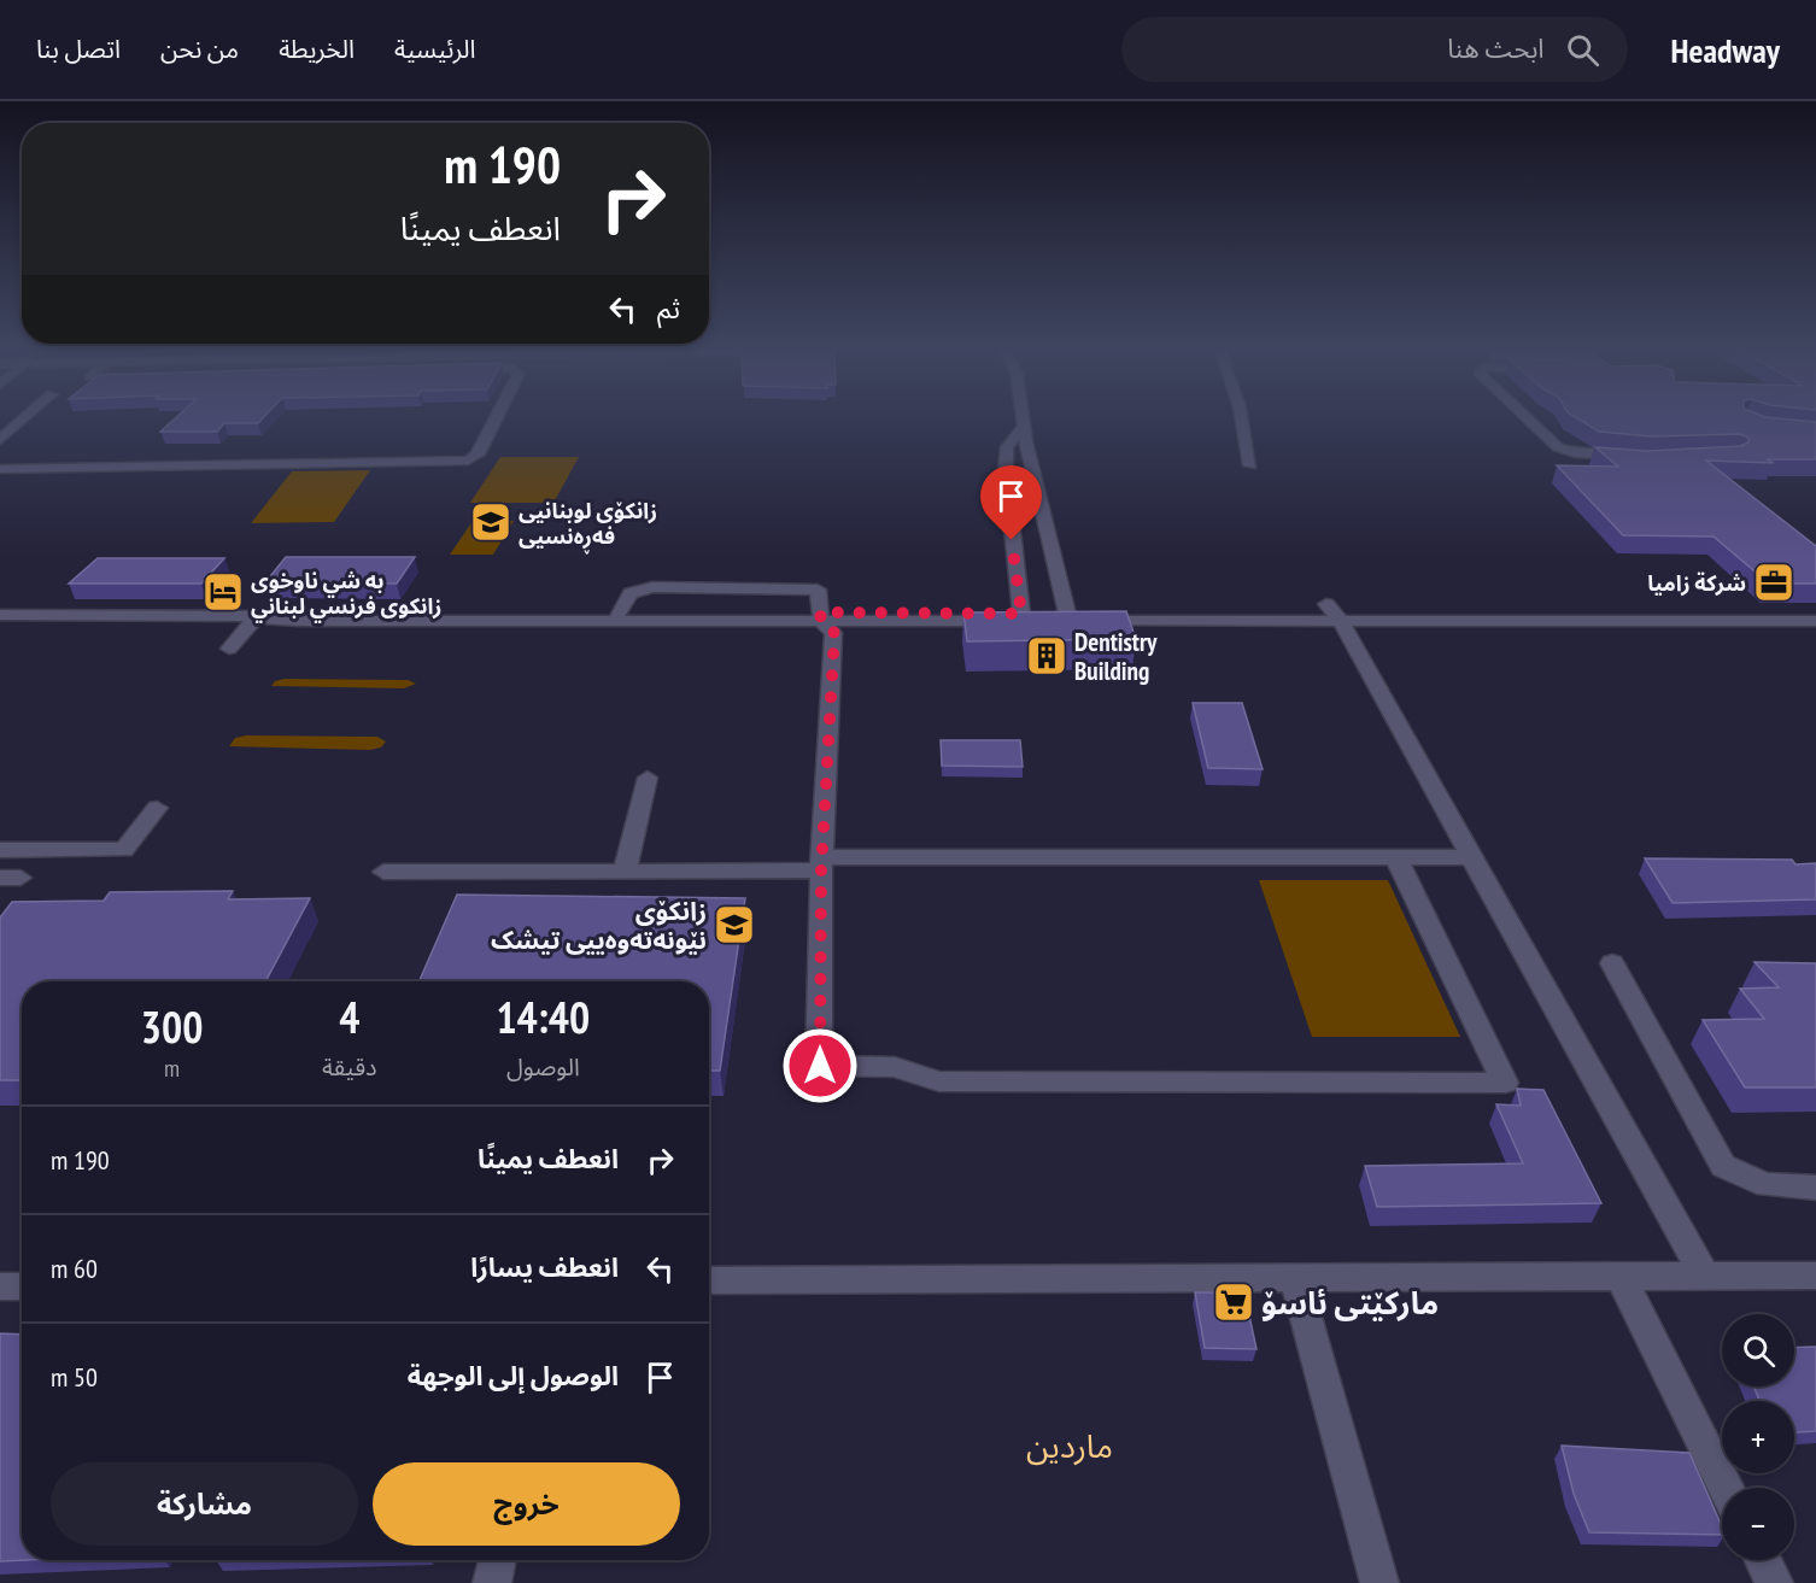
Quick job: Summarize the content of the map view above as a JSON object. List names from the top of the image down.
{
  "districts": ["ماردین"],
  "places": {
    "school or university": ["زانکۆی لوبنانیی فەڕەنسیی", "زانکۆی نێونەتەوەییی تیشک"],
    "office": ["شركة زاميا"],
    "hotel": ["به شي ناوخوى زانكوى فرنسي لبناني"],
    "building": ["Dentistry Building"],
    "supermarket": ["مارکێتی ئاسۆ"]
  },
  "page": {
    "header": "Headway",
    "search": "ابحث هنا",
    "nav": [
      "الرئيسية",
      "الخريطة",
      "من نحن",
      "اتصل بنا"
    ],
    "turn": ["190 m", "انعطف يمينًا"],
    "then": "ثم",
    "eta": [
      "14:40",
      "الوصول",
      "4",
      "دقيقة",
      "300",
      "m"
    ],
    "list": [
      {
        "name": "انعطف يمينًا",
        "value": "190 m"
      },
      {
        "name": "انعطف يسارًا",
        "value": "60 m"
      },
      {
        "name": "الوصول إلى الوجهة",
        "value": "50 m"
      }
    ],
    "map_buttons": ["+", "−"],
    "buttons": ["خروج", "مشاركة"]
  }
}
